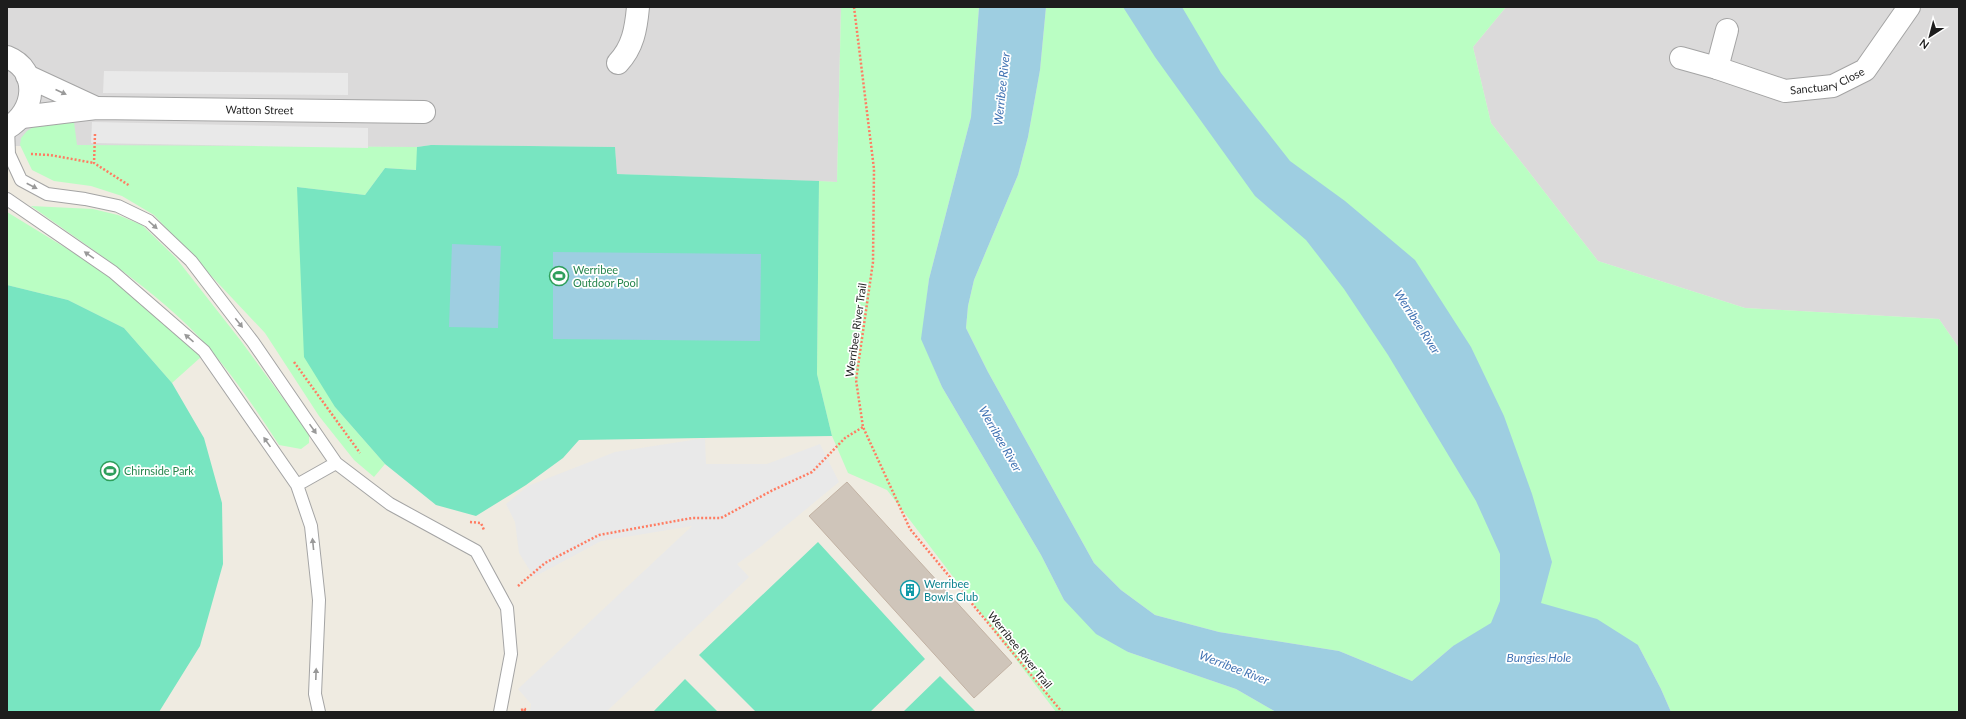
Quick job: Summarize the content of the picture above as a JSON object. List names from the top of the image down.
{
  "streets": {
    "street": ["Sanctuary Close", "Watton Street"],
    "path": ["Werribee River Trail"]
  },
  "water": ["Werribee River", "Bungies Hole"],
  "places": {
    "sports": ["Werribee Outdoor Pool", "Chirnside Park"],
    "building": ["Werribee Bowls Club"]
  },
  "north": "bottom left"
}
